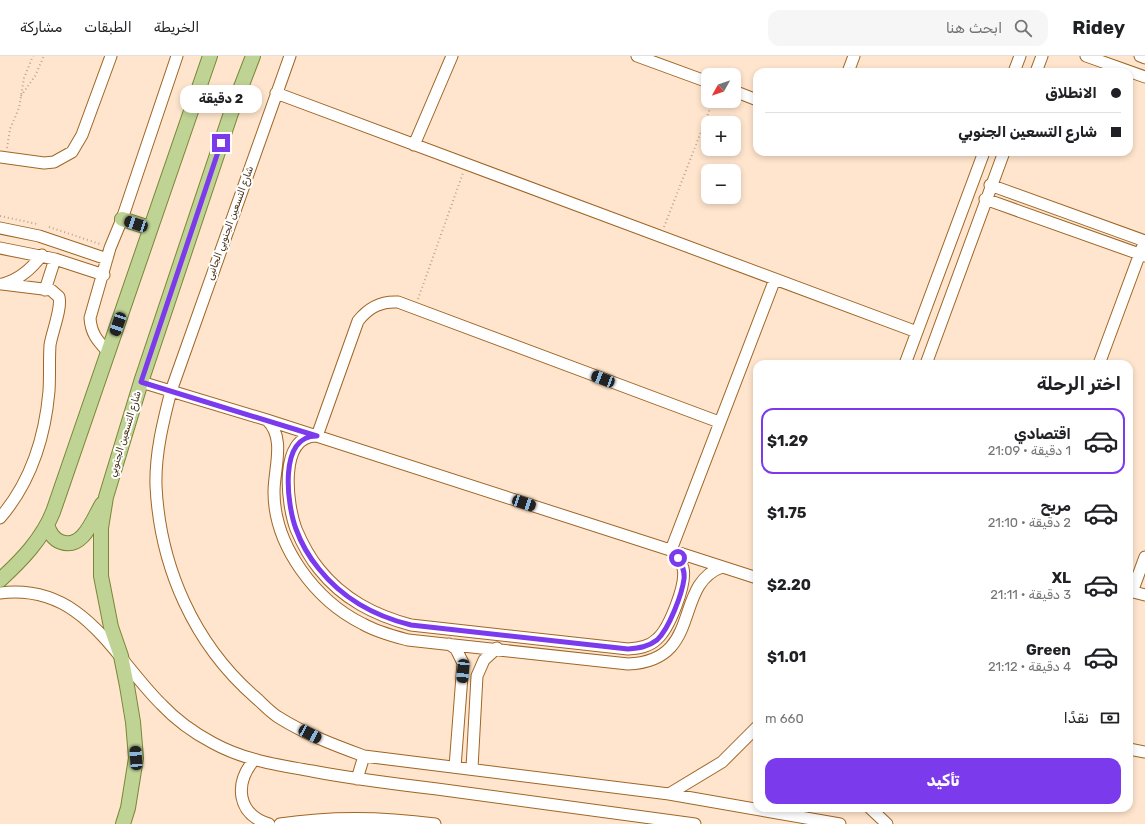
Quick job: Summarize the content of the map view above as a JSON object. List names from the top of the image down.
{
  "streets": {
    "main road": ["شارع التسعين الجنوبي"],
    "street": ["شارع التسعين الجنوبي الجانبى"]
  },
  "north": "bottom left",
  "page": {
    "header": "Ridey",
    "search": "ابحث هنا",
    "nav": ["الخريطة", "الطبقات", "مشاركة"],
    "map_buttons": ["+", "−"],
    "banner": ["الانطلاق", "شارع التسعين الجنوبي"],
    "bubble": "2 دقيقة",
    "heading": "اختر الرحلة",
    "list": [
      {
        "name": "اقتصادي",
        "note": "1 دقيقة · 21:09",
        "value": "$1.29"
      },
      {
        "name": "مريح",
        "note": "2 دقيقة · 21:10",
        "value": "$1.75"
      },
      {
        "name": "XL",
        "note": "3 دقيقة · 21:11",
        "value": "$2.20"
      },
      {
        "name": "Green",
        "note": "4 دقيقة · 21:12",
        "value": "$1.01"
      }
    ],
    "pay": ["نقدًا", "660 m"],
    "buttons": "تأكيد"
  }
}
